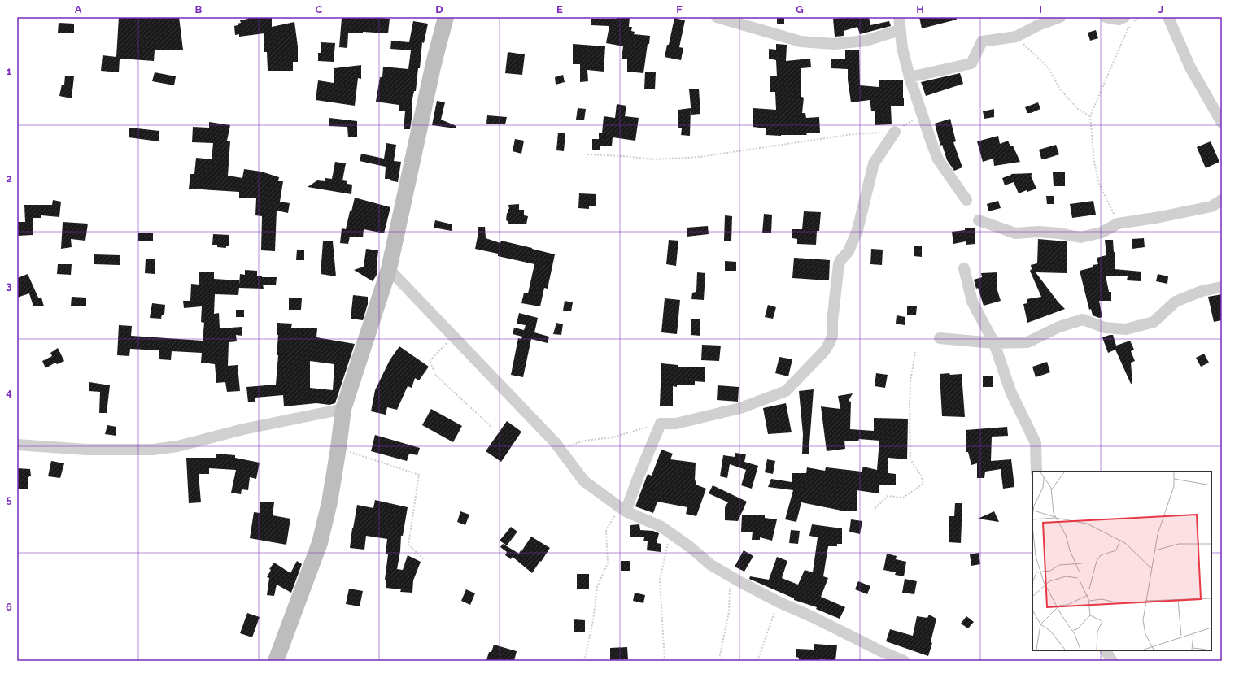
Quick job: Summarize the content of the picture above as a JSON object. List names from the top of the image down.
{
  "grid": {
    "columns": [
      "A",
      "B",
      "C",
      "D",
      "E",
      "F",
      "G",
      "H",
      "I",
      "J"
    ],
    "rows": [
      "1",
      "2",
      "3",
      "4",
      "5",
      "6"
    ]
  }
}
